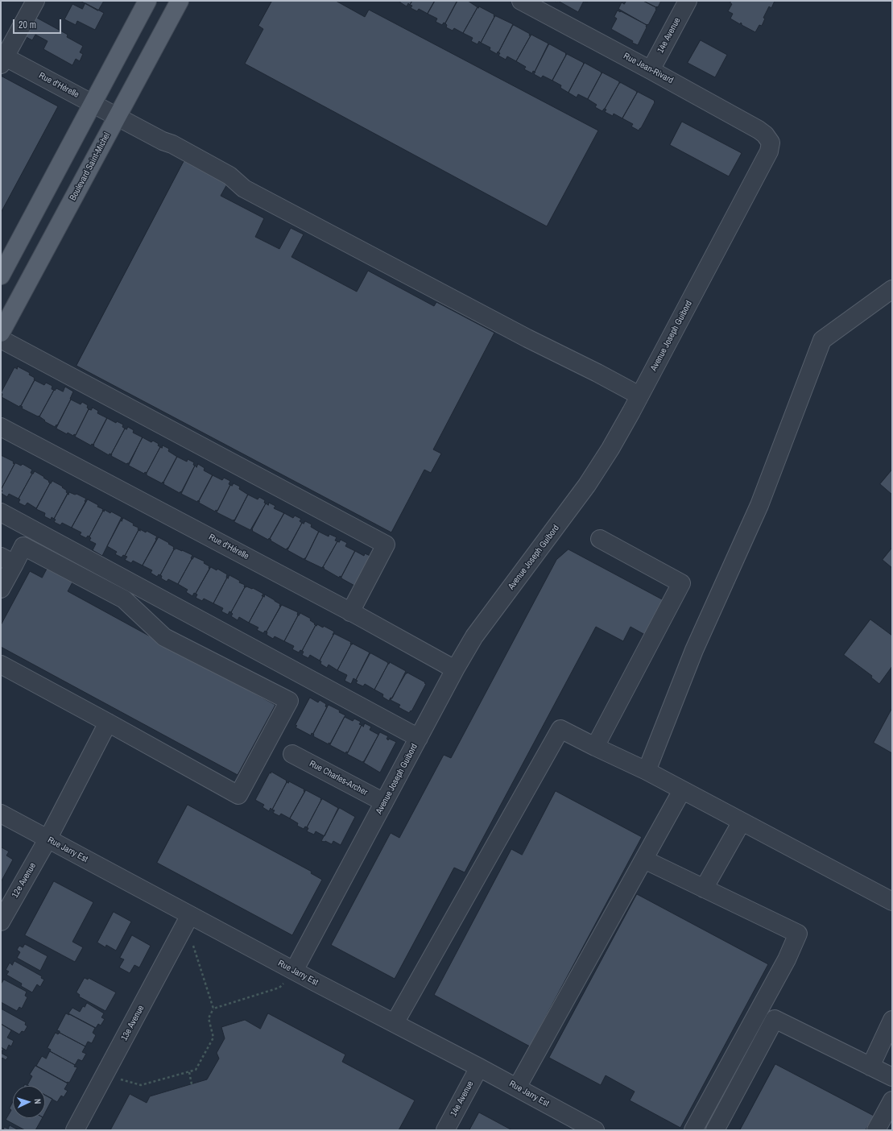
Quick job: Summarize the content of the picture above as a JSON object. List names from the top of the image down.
{
  "streets": {
    "main road": ["Boulevard Saint-Michel"],
    "street": [
      "14e Avenue",
      "Rue Jean-Rivard",
      "Rue d'Hérelle",
      "Avenue Joseph Guibord",
      "Rue Charles-Archer",
      "Rue Jarry Est",
      "12e Avenue",
      "13e Avenue"
    ]
  },
  "crossings": [
    ["14e Avenue", "Rue Jean-Rivard"],
    ["14e Avenue", "Rue Jarry Est"],
    ["Rue Jean-Rivard", "Avenue Joseph Guibord"],
    ["Rue d'Hérelle", "Boulevard Saint-Michel"],
    ["Rue d'Hérelle", "Avenue Joseph Guibord"],
    ["Avenue Joseph Guibord", "Rue Charles-Archer"],
    ["Avenue Joseph Guibord", "Rue Jarry Est"],
    ["Rue Jarry Est", "12e Avenue"],
    ["Rue Jarry Est", "13e Avenue"]
  ],
  "scale_bar": "20 m",
  "north": "right"
}
